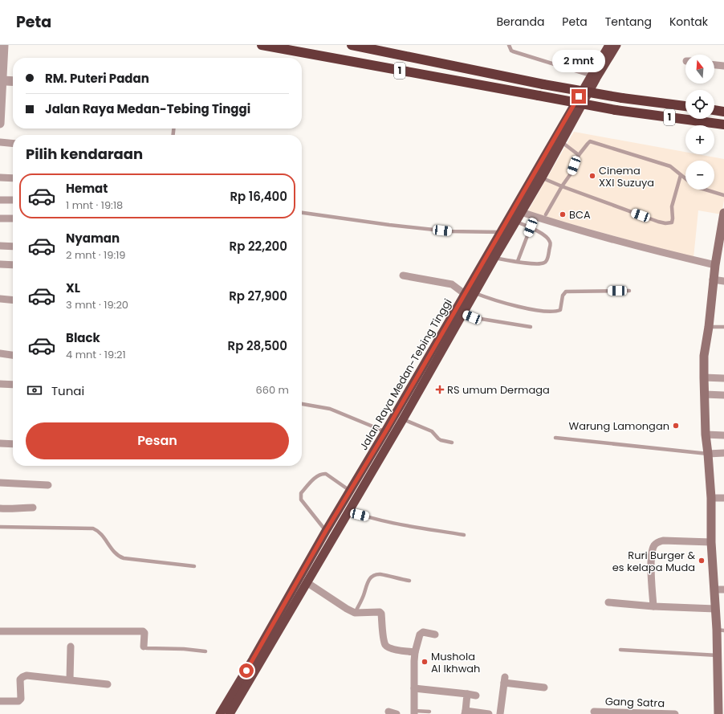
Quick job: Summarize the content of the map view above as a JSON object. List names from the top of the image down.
{
  "streets": {
    "highway": ["1", "Jalan Raya Medan-Tebing Tinggi"],
    "street": ["Gang Satra"]
  },
  "places": {
    "other": [
      "Cinema XXI Suzuya",
      "BCA",
      "Warung Lamongan",
      "Ruri Burger & es kelapa Muda",
      "Mushola Al Ikhwah"
    ],
    "health": ["RS umum Dermaga"]
  },
  "north": "top",
  "page": {
    "header": "Peta",
    "nav": [
      "Beranda",
      "Peta",
      "Tentang",
      "Kontak"
    ],
    "bubble": "2 mnt",
    "map_buttons": ["+", "−"],
    "banner": ["RM. Puteri Padan", "Jalan Raya Medan-Tebing Tinggi"],
    "heading": "Pilih kendaraan",
    "list": [
      {
        "name": "Hemat",
        "note": "1 mnt · 19:18",
        "value": "Rp 16,400"
      },
      {
        "name": "Nyaman",
        "note": "2 mnt · 19:19",
        "value": "Rp 22,200"
      },
      {
        "name": "XL",
        "note": "3 mnt · 19:20",
        "value": "Rp 27,900"
      },
      {
        "name": "Black",
        "note": "4 mnt · 19:21",
        "value": "Rp 28,500"
      }
    ],
    "pay": ["Tunai", "660 m"],
    "buttons": "Pesan"
  }
}
